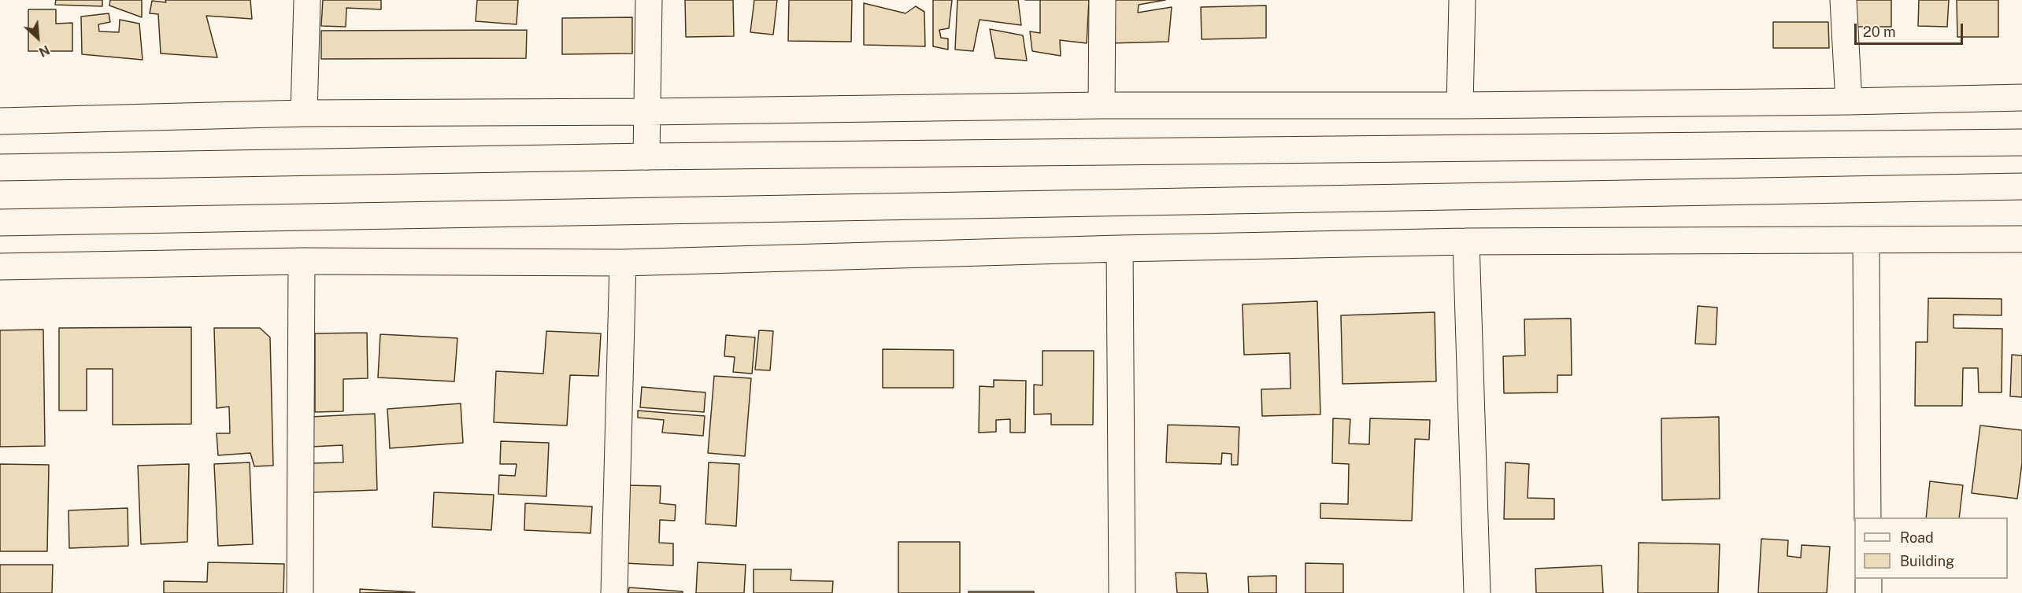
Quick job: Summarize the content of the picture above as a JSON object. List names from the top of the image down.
{
  "legend": ["Road", "Building"],
  "scale_bar": "20 m",
  "north": "bottom right"
}
